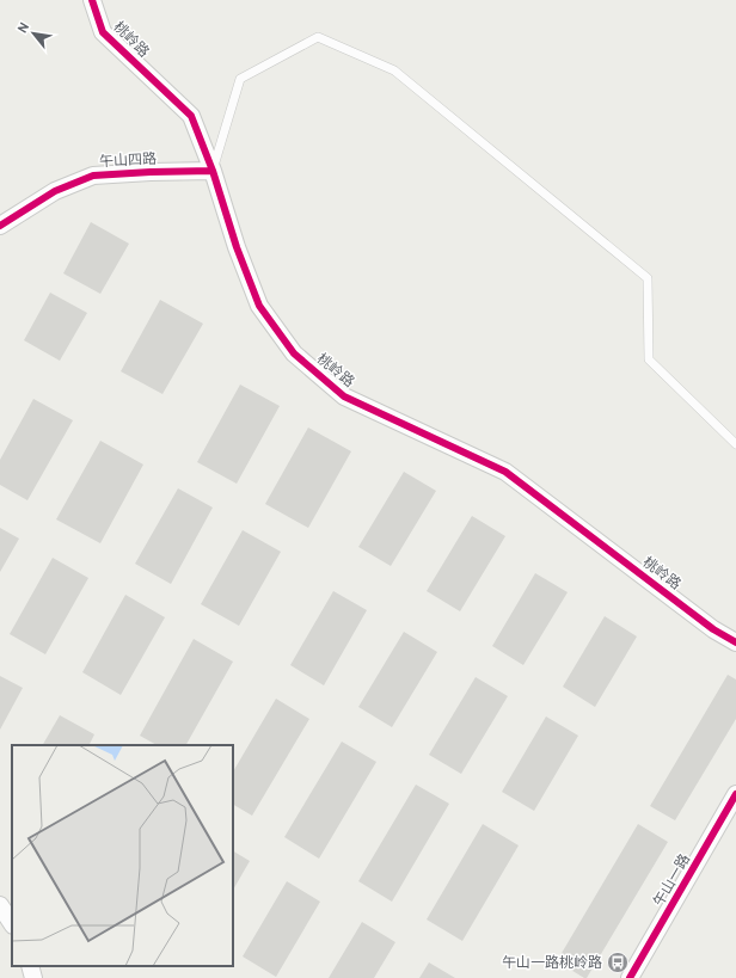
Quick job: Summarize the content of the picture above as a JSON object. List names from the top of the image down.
{
  "streets": {
    "street": ["桃岭路", "午山四路", "午山一路"]
  },
  "crossings": [
    ["桃岭路", "午山四路"]
  ],
  "places": {
    "bus stop": ["午山一路桃岭路"]
  },
  "north": "top left"
}
